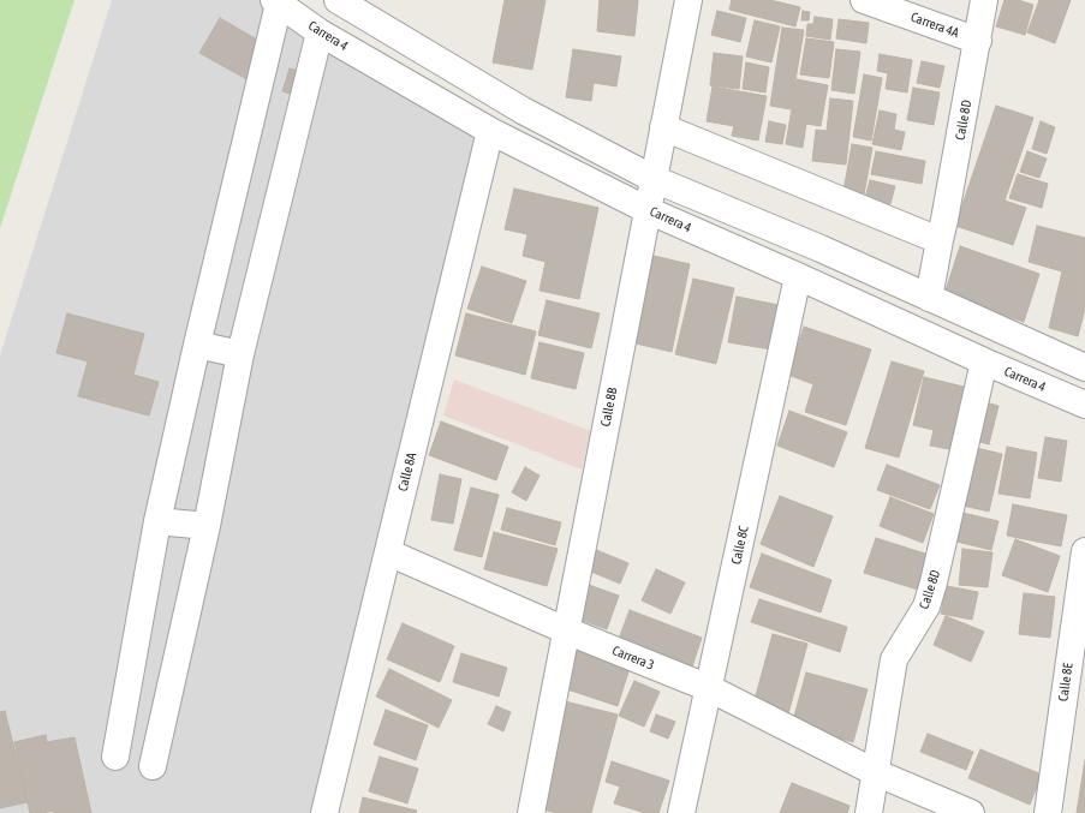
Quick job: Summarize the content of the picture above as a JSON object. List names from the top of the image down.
{
  "streets": {
    "street": [
      "Carrera 4A",
      "Carrera 4",
      "Calle 8D",
      "Calle 8B",
      "Calle 8A",
      "Calle 8C",
      "Carrera 3",
      "Calle 8E"
    ]
  },
  "crossings": [
    ["Carrera 4A", "Calle 8D"],
    ["Carrera 4", "Calle 8D"],
    ["Carrera 4", "Calle 8B"],
    ["Carrera 4", "Calle 8A"],
    ["Carrera 4", "Calle 8C"],
    ["Calle 8D", "Carrera 3"],
    ["Calle 8B", "Carrera 3"],
    ["Calle 8A", "Carrera 3"],
    ["Calle 8C", "Carrera 3"]
  ]
}
